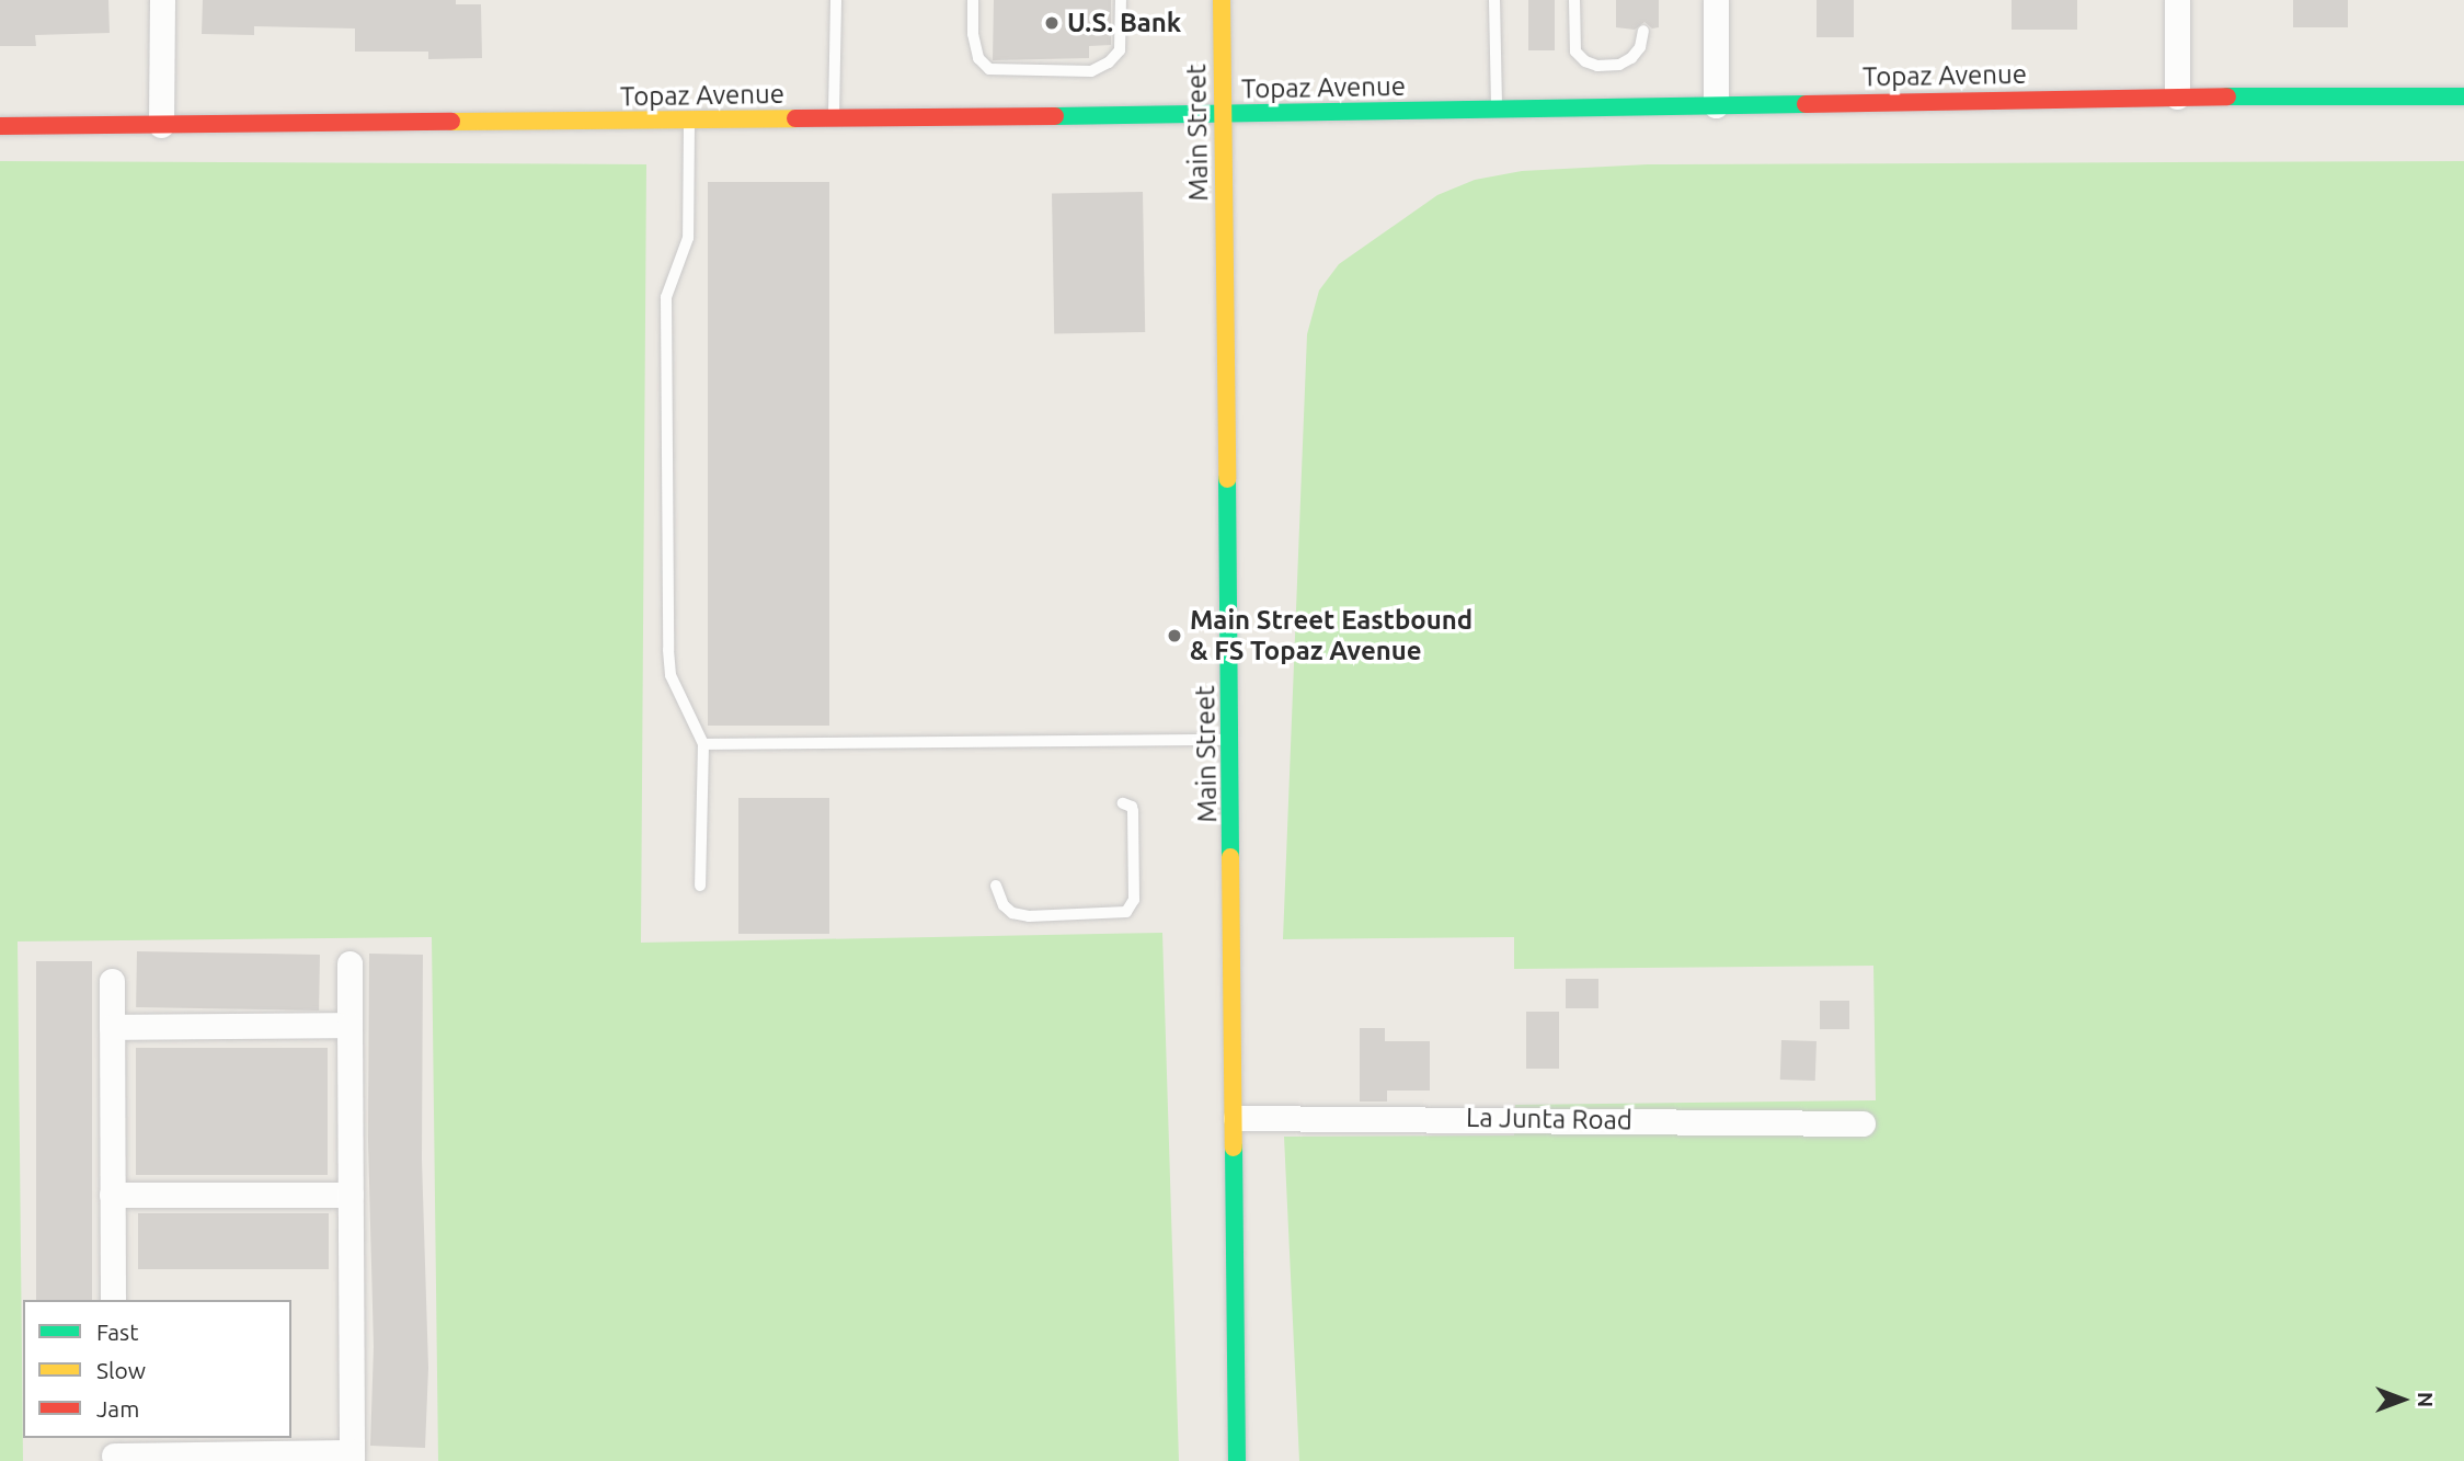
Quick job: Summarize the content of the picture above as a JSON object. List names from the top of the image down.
{
  "streets": {
    "street": ["Topaz Avenue", "Main Street", "La Junta Road"]
  },
  "crossings": [
    ["Topaz Avenue", "Main Street"],
    ["Main Street", "La Junta Road"]
  ],
  "places": ["U.S. Bank", "Main Street Eastbound & FS Topaz Avenue"],
  "legend": ["Fast", "Slow", "Jam"],
  "north": "right"
}
